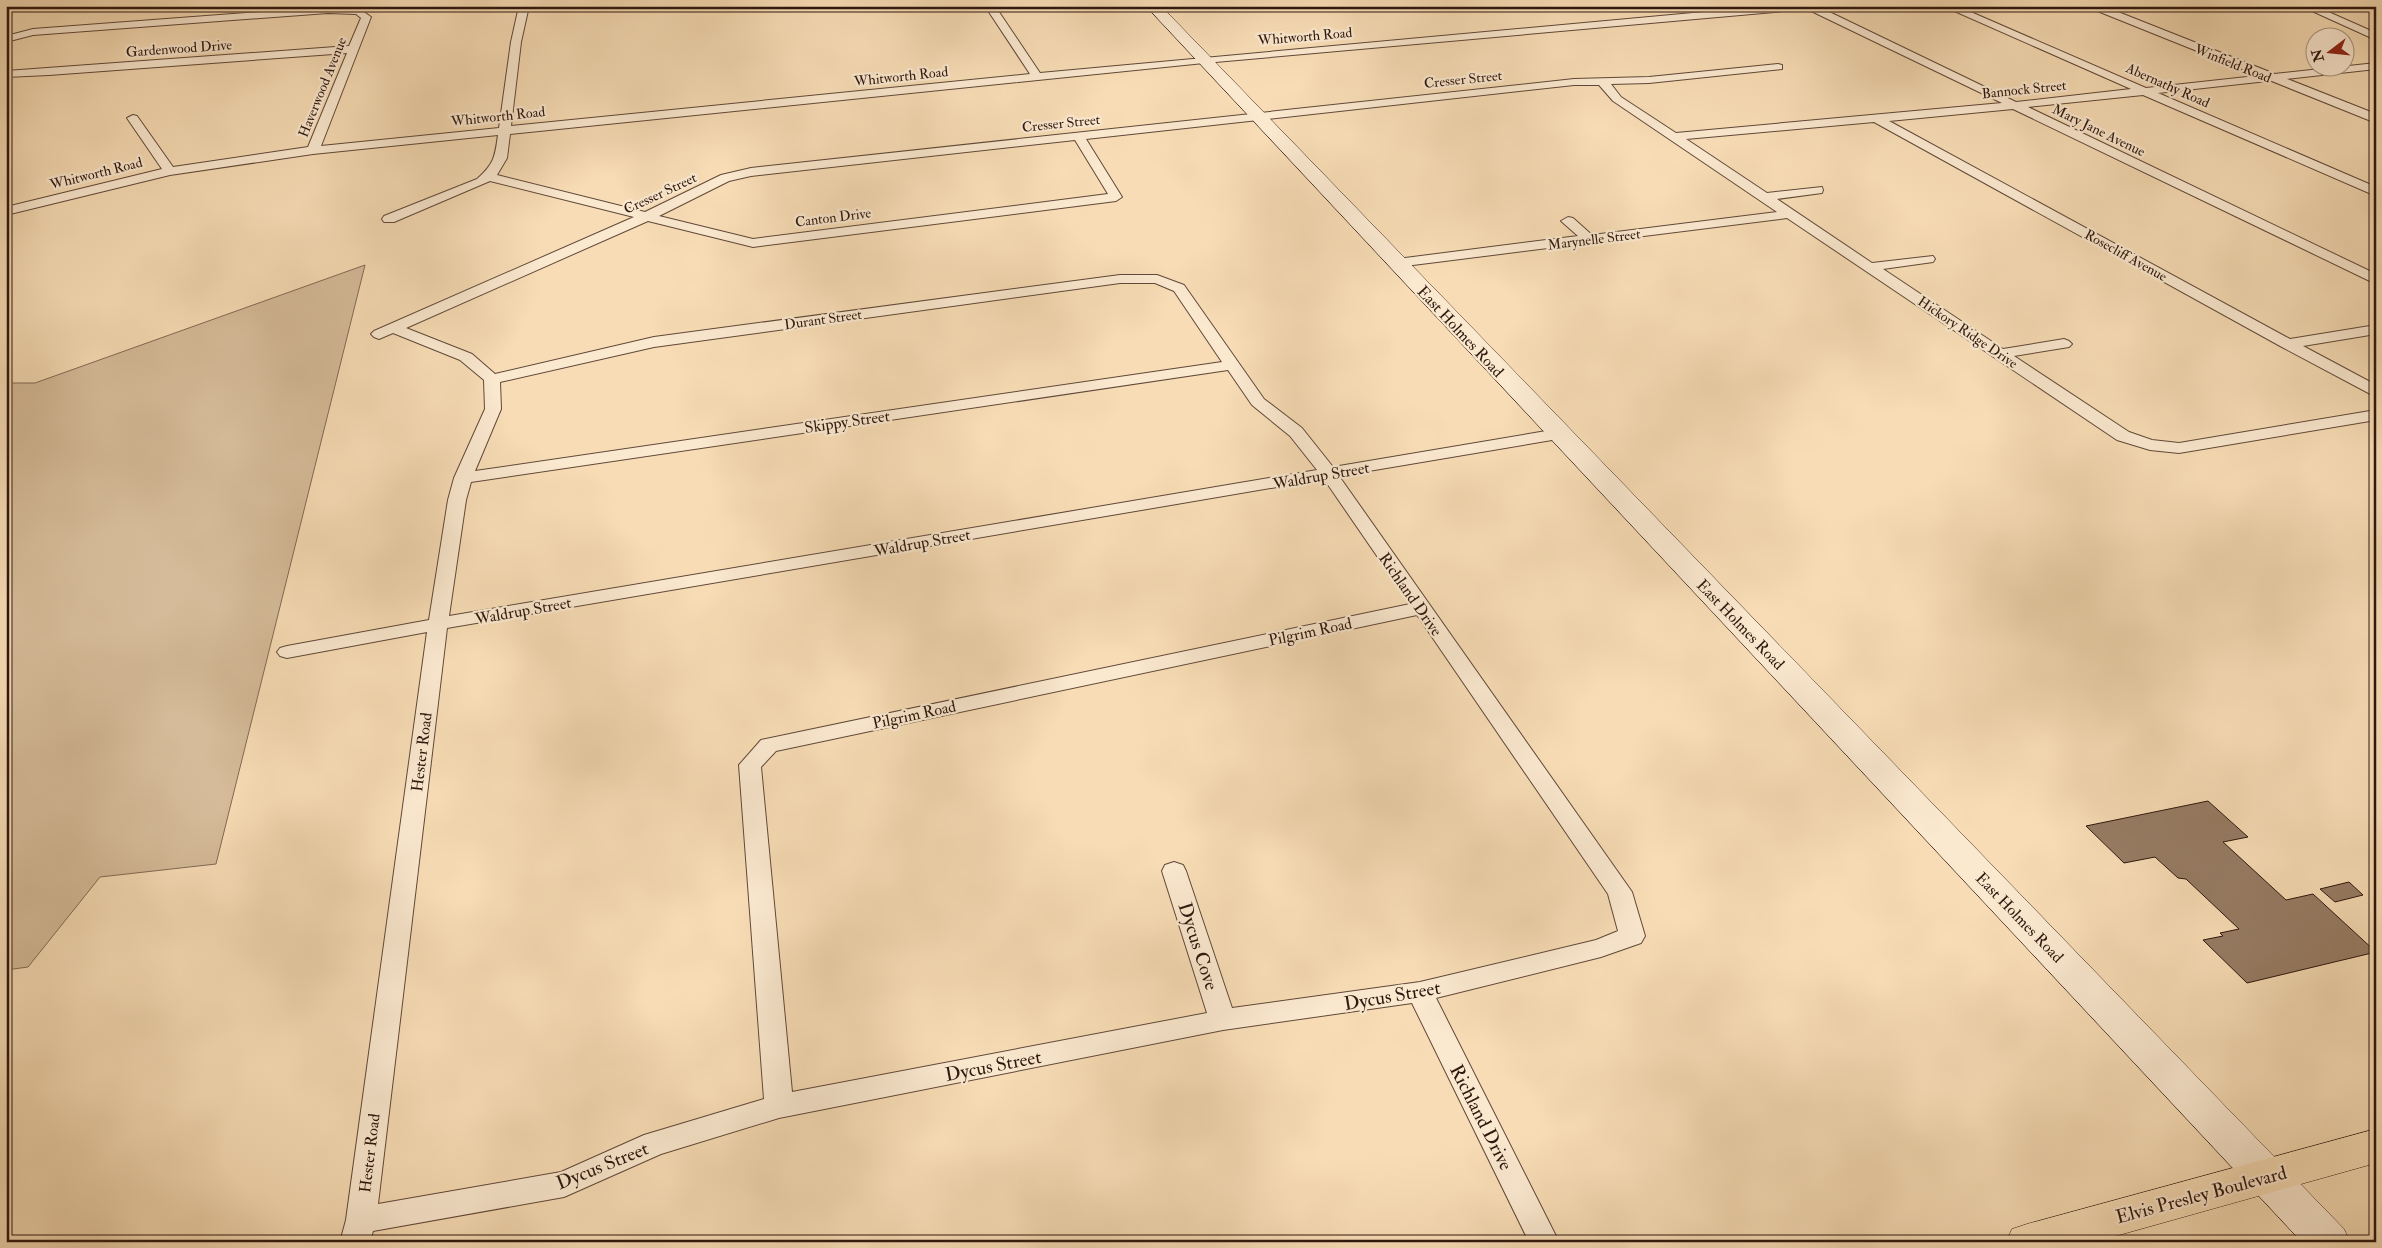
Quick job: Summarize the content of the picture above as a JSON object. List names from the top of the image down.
{
  "streets": {
    "main road": ["East Holmes Road", "Elvis Presley Boulevard"],
    "street": [
      "Whitworth Road",
      "Gardenwood Drive",
      "Winfield Road",
      "Cresser Street",
      "Abernathy Road",
      "Haverwood Avenue",
      "Bannock Street",
      "Mary Jane Avenue",
      "Canton Drive",
      "Marynelle Street",
      "Rosecliff Avenue",
      "Durant Street",
      "Hickory Ridge Drive",
      "Skippy Street",
      "Waldrup Street",
      "Richland Drive",
      "Pilgrim Road",
      "Hester Road",
      "Dycus Cove",
      "Dycus Street"
    ]
  },
  "crossings": [
    ["Whitworth Road", "Haverwood Avenue"],
    ["Whitworth Road", "East Holmes Road"],
    ["Gardenwood Drive", "Haverwood Avenue"],
    ["Winfield Road", "Bannock Street"],
    ["Cresser Street", "Canton Drive"],
    ["Cresser Street", "Durant Street"],
    ["Cresser Street", "East Holmes Road"],
    ["Cresser Street", "Hickory Ridge Drive"],
    ["Cresser Street", "Hester Road"],
    ["Abernathy Road", "Bannock Street"],
    ["Bannock Street", "Mary Jane Avenue"],
    ["Bannock Street", "Rosecliff Avenue"],
    ["Bannock Street", "Hickory Ridge Drive"],
    ["Marynelle Street", "East Holmes Road"],
    ["Marynelle Street", "Hickory Ridge Drive"],
    ["Durant Street", "Richland Drive"],
    ["Durant Street", "Hester Road"],
    ["East Holmes Road", "Waldrup Street"],
    ["East Holmes Road", "Elvis Presley Boulevard"],
    ["Skippy Street", "Richland Drive"],
    ["Skippy Street", "Hester Road"],
    ["Waldrup Street", "Richland Drive"],
    ["Waldrup Street", "Hester Road"],
    ["Richland Drive", "Pilgrim Road"],
    ["Richland Drive", "Dycus Street"],
    ["Pilgrim Road", "Dycus Street"],
    ["Hester Road", "Dycus Street"],
    ["Dycus Cove", "Dycus Street"]
  ],
  "north": "left"
}
